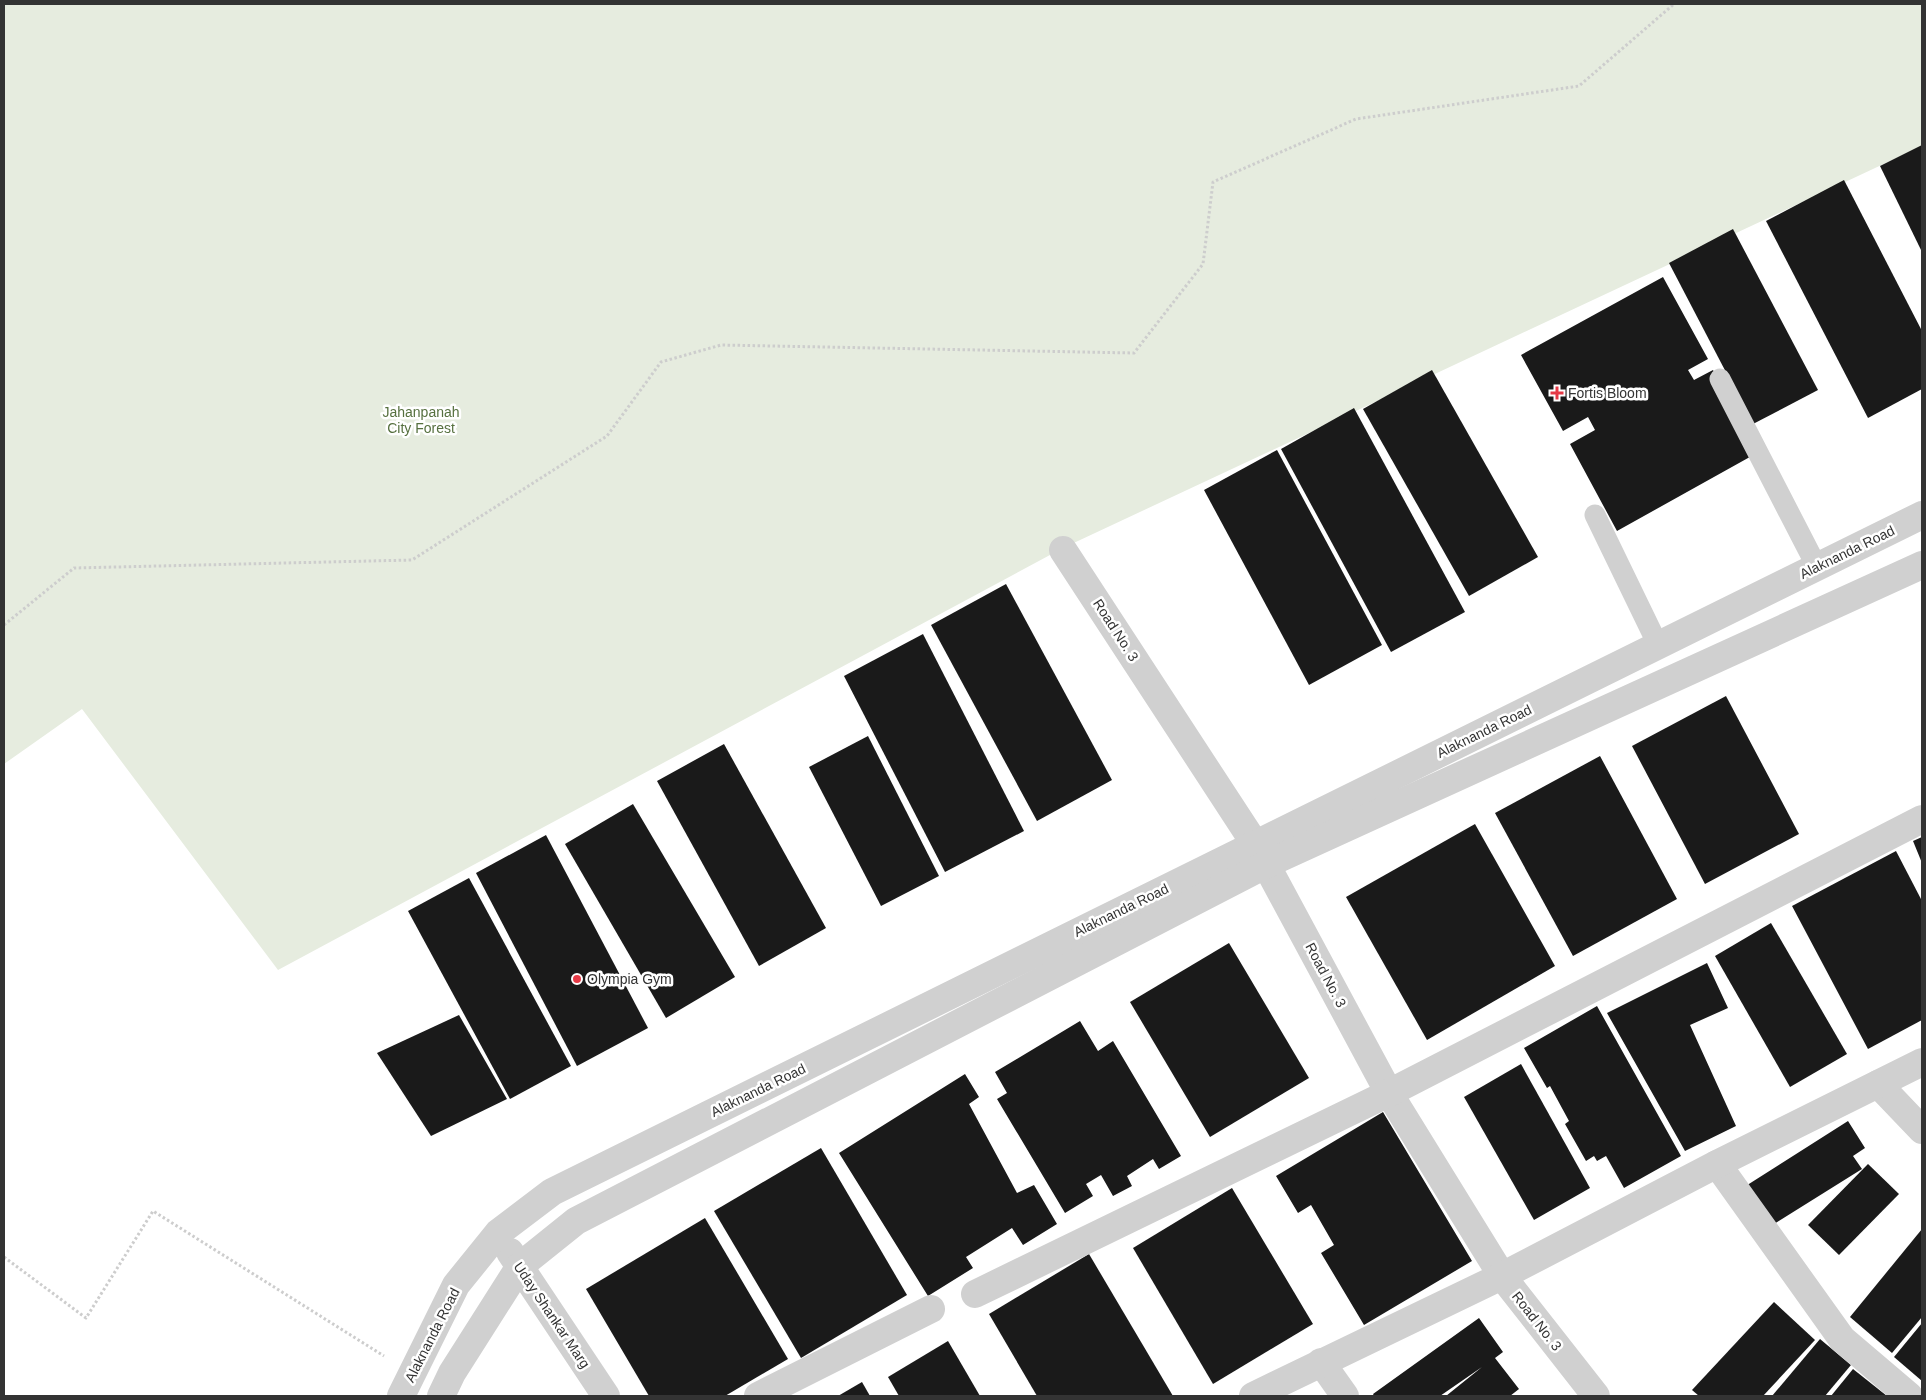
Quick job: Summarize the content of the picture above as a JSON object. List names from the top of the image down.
{
  "streets": {
    "street": ["Alaknanda Road", "Road No. 3", "Uday Shankar Marg"]
  },
  "crossings": [
    ["Alaknanda Road", "Road No. 3"],
    ["Alaknanda Road", "Uday Shankar Marg"]
  ],
  "parks": ["Jahanpanah City Forest"],
  "places": {
    "health": ["Fortis Bloom"],
    "other": ["Olympia Gym"]
  }
}
